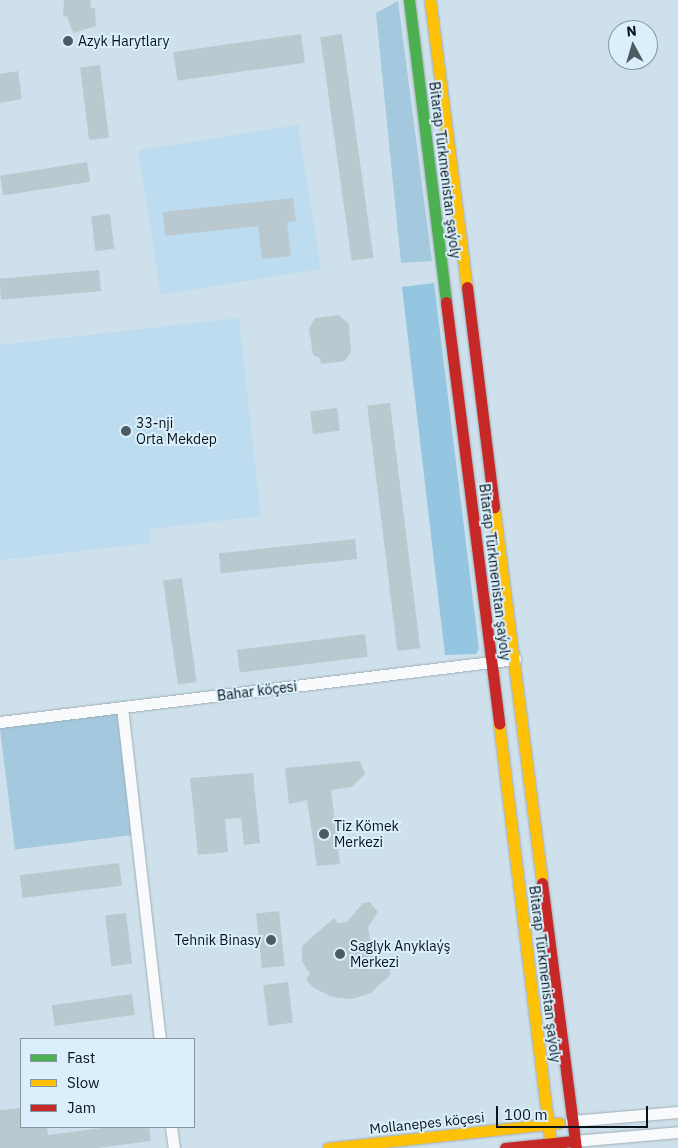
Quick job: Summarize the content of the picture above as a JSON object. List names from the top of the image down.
{
  "streets": {
    "main road": ["Bitarap Türkmenistan şaýoly", "Mollanepes köçesi"],
    "street": ["Bahar köçesi"]
  },
  "crossings": [
    ["Bitarap Türkmenistan şaýoly", "Bahar köçesi"],
    ["Bitarap Türkmenistan şaýoly", "Mollanepes köçesi"]
  ],
  "places": [
    "Azyk Harytlary",
    "33-nji Orta Mekdep",
    "Tiz Kömek Merkezi",
    "Tehnik Binasy",
    "Saglyk Anyklaýş Merkezi"
  ],
  "legend": ["Fast", "Slow", "Jam"],
  "scale_bar": "100 m",
  "north": "top"
}
